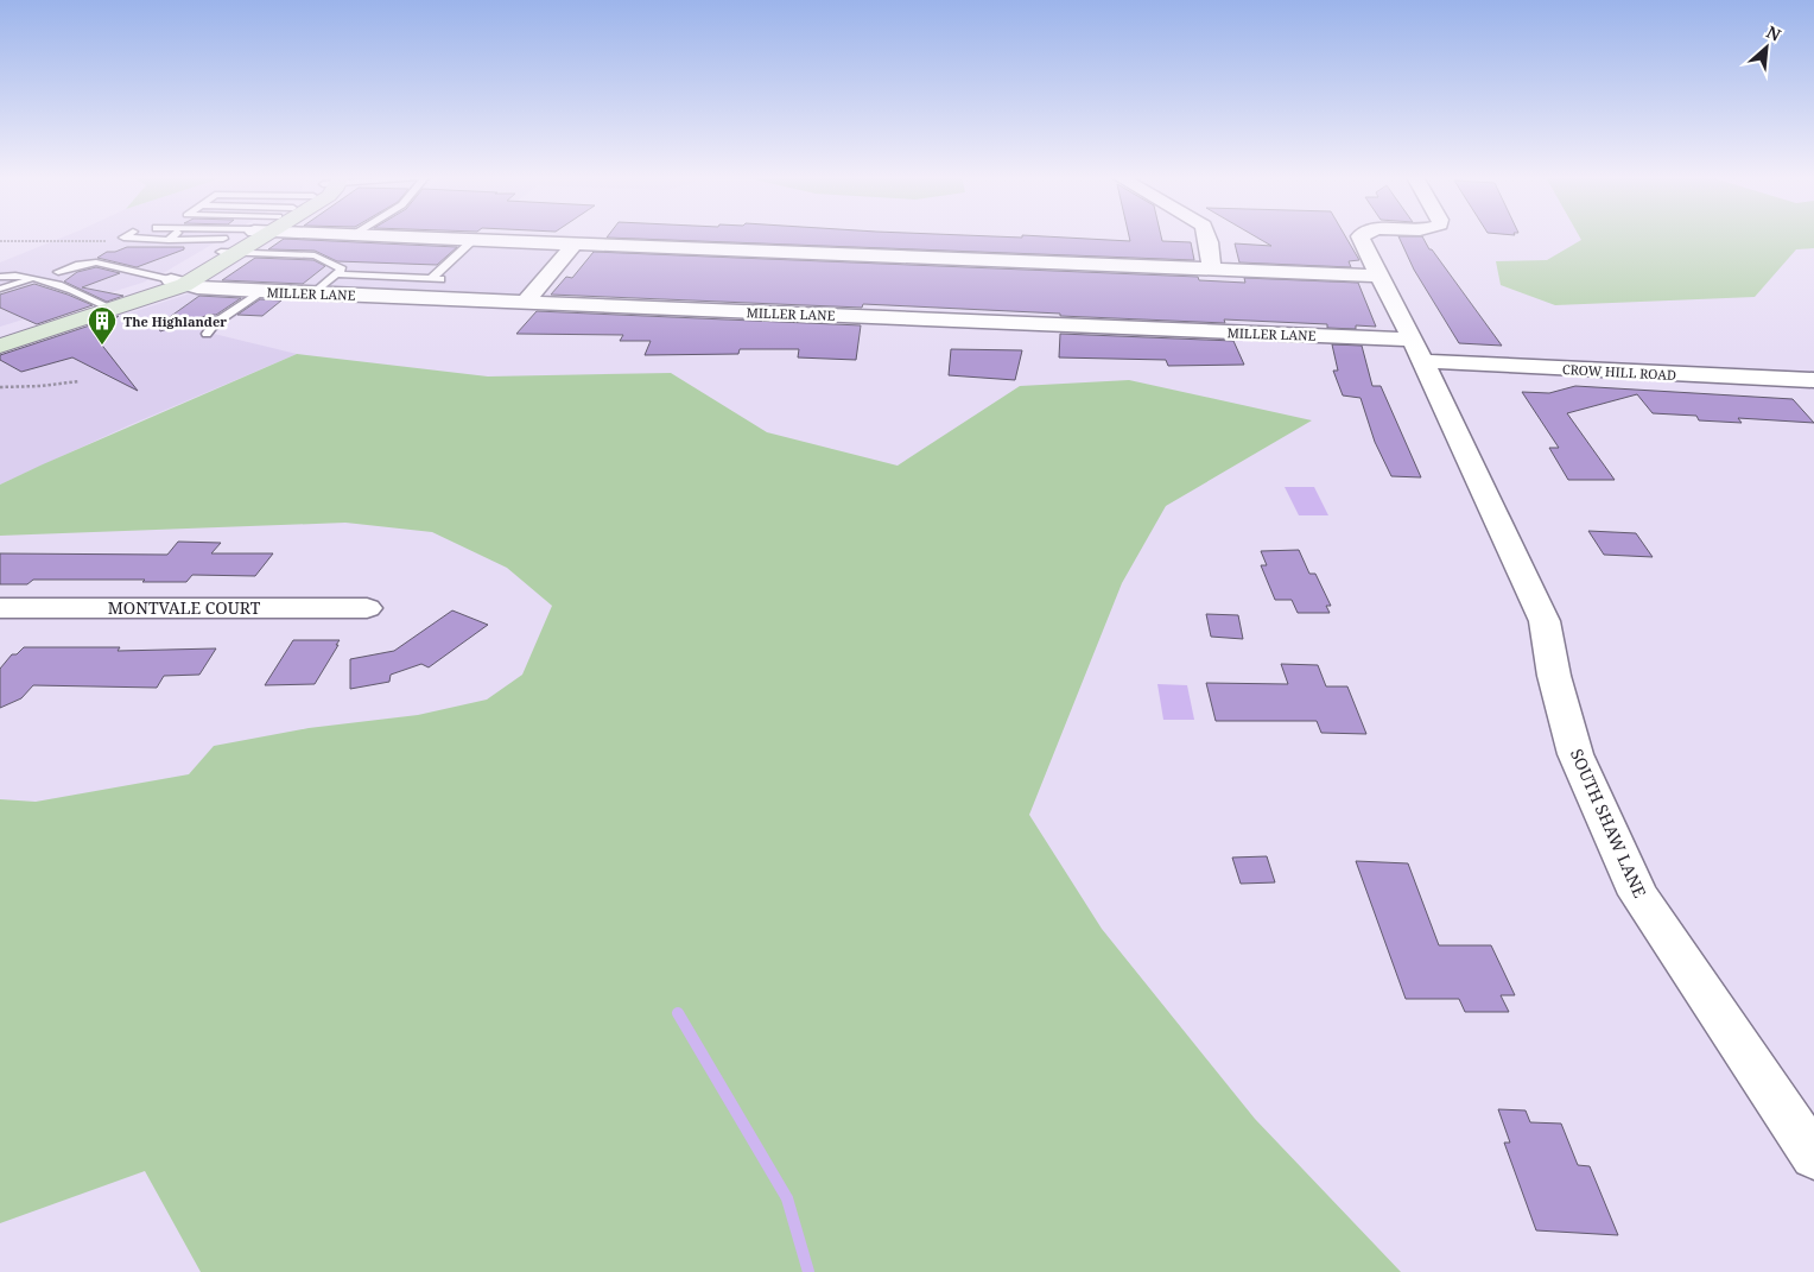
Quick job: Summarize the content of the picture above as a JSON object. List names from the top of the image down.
{
  "streets": {
    "street": [
      "MILLER LANE",
      "CROW HILL ROAD",
      "MONTVALE COURT",
      "SOUTH SHAW LANE"
    ]
  },
  "crossings": [
    ["MILLER LANE", "CROW HILL ROAD"],
    ["MILLER LANE", "SOUTH SHAW LANE"],
    ["CROW HILL ROAD", "SOUTH SHAW LANE"]
  ],
  "places": {
    "building": ["The Highlander"]
  },
  "north": "top right"
}
